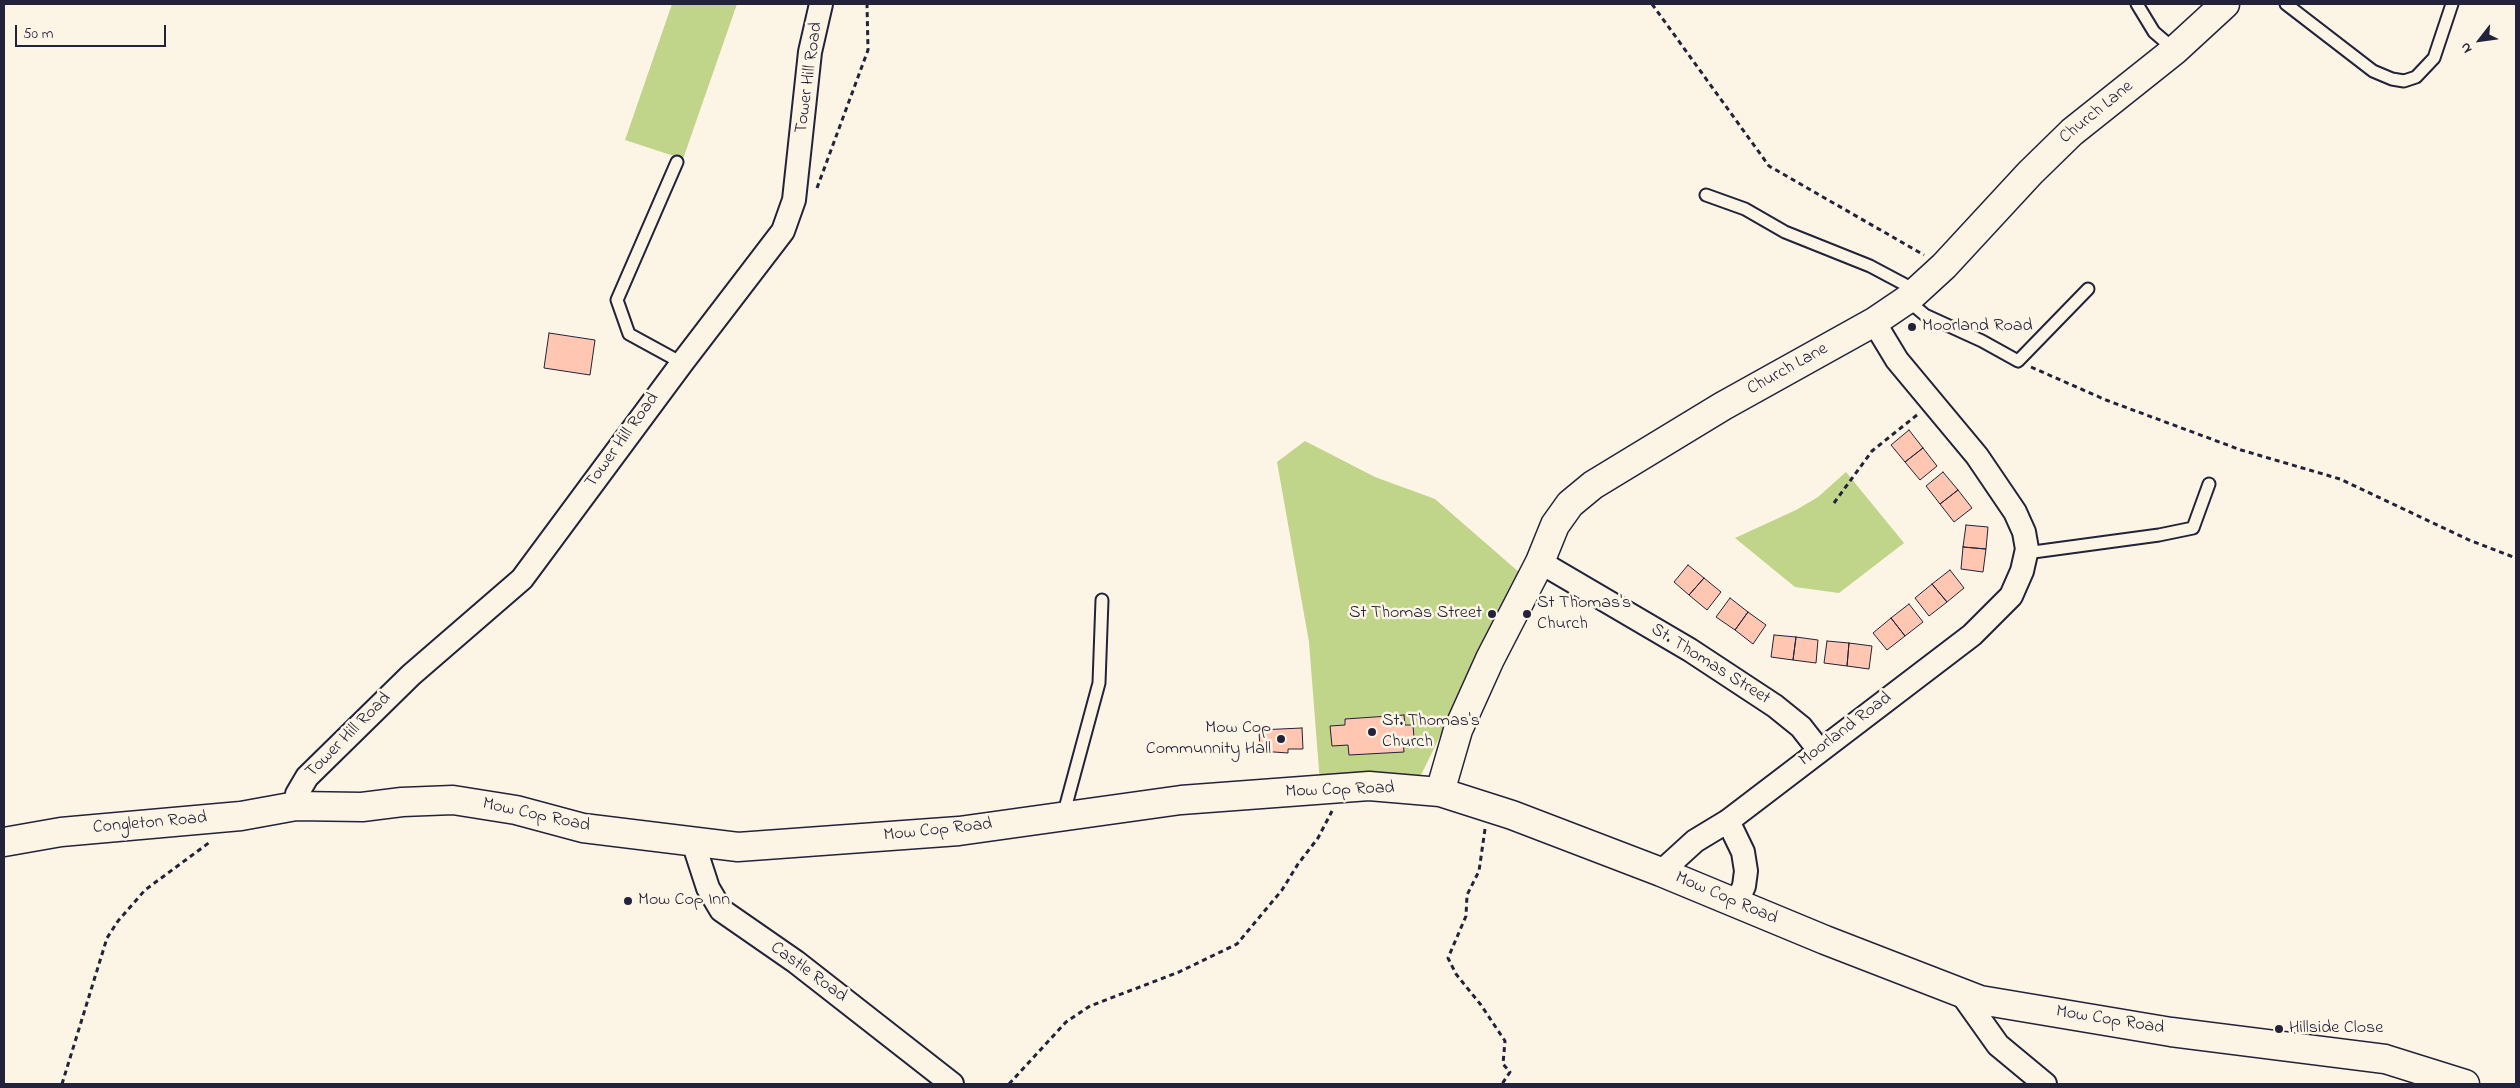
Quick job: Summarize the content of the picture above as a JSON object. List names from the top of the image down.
{
  "streets": {
    "street": [
      "Tower Hill Road",
      "Church Lane",
      "St. Thomas Street",
      "Moorland Road",
      "Mow Cop Road",
      "Congleton Road",
      "Castle Road"
    ]
  },
  "crossings": [
    ["Tower Hill Road", "Mow Cop Road"],
    ["Tower Hill Road", "Congleton Road"],
    ["Church Lane", "St. Thomas Street"],
    ["Church Lane", "Moorland Road"],
    ["Church Lane", "Mow Cop Road"],
    ["St. Thomas Street", "Moorland Road"],
    ["Moorland Road", "Mow Cop Road"],
    ["Mow Cop Road", "Congleton Road"],
    ["Mow Cop Road", "Castle Road"]
  ],
  "places": [
    "Moorland Road",
    "St Thomas Street",
    "St Thomas's Church",
    "St. Thomas's Church",
    "Mow Cop Communnity Hall",
    "Mow Cop Inn",
    "Hillside Close"
  ],
  "scale_bar": "50 m",
  "north": "bottom left"
}
